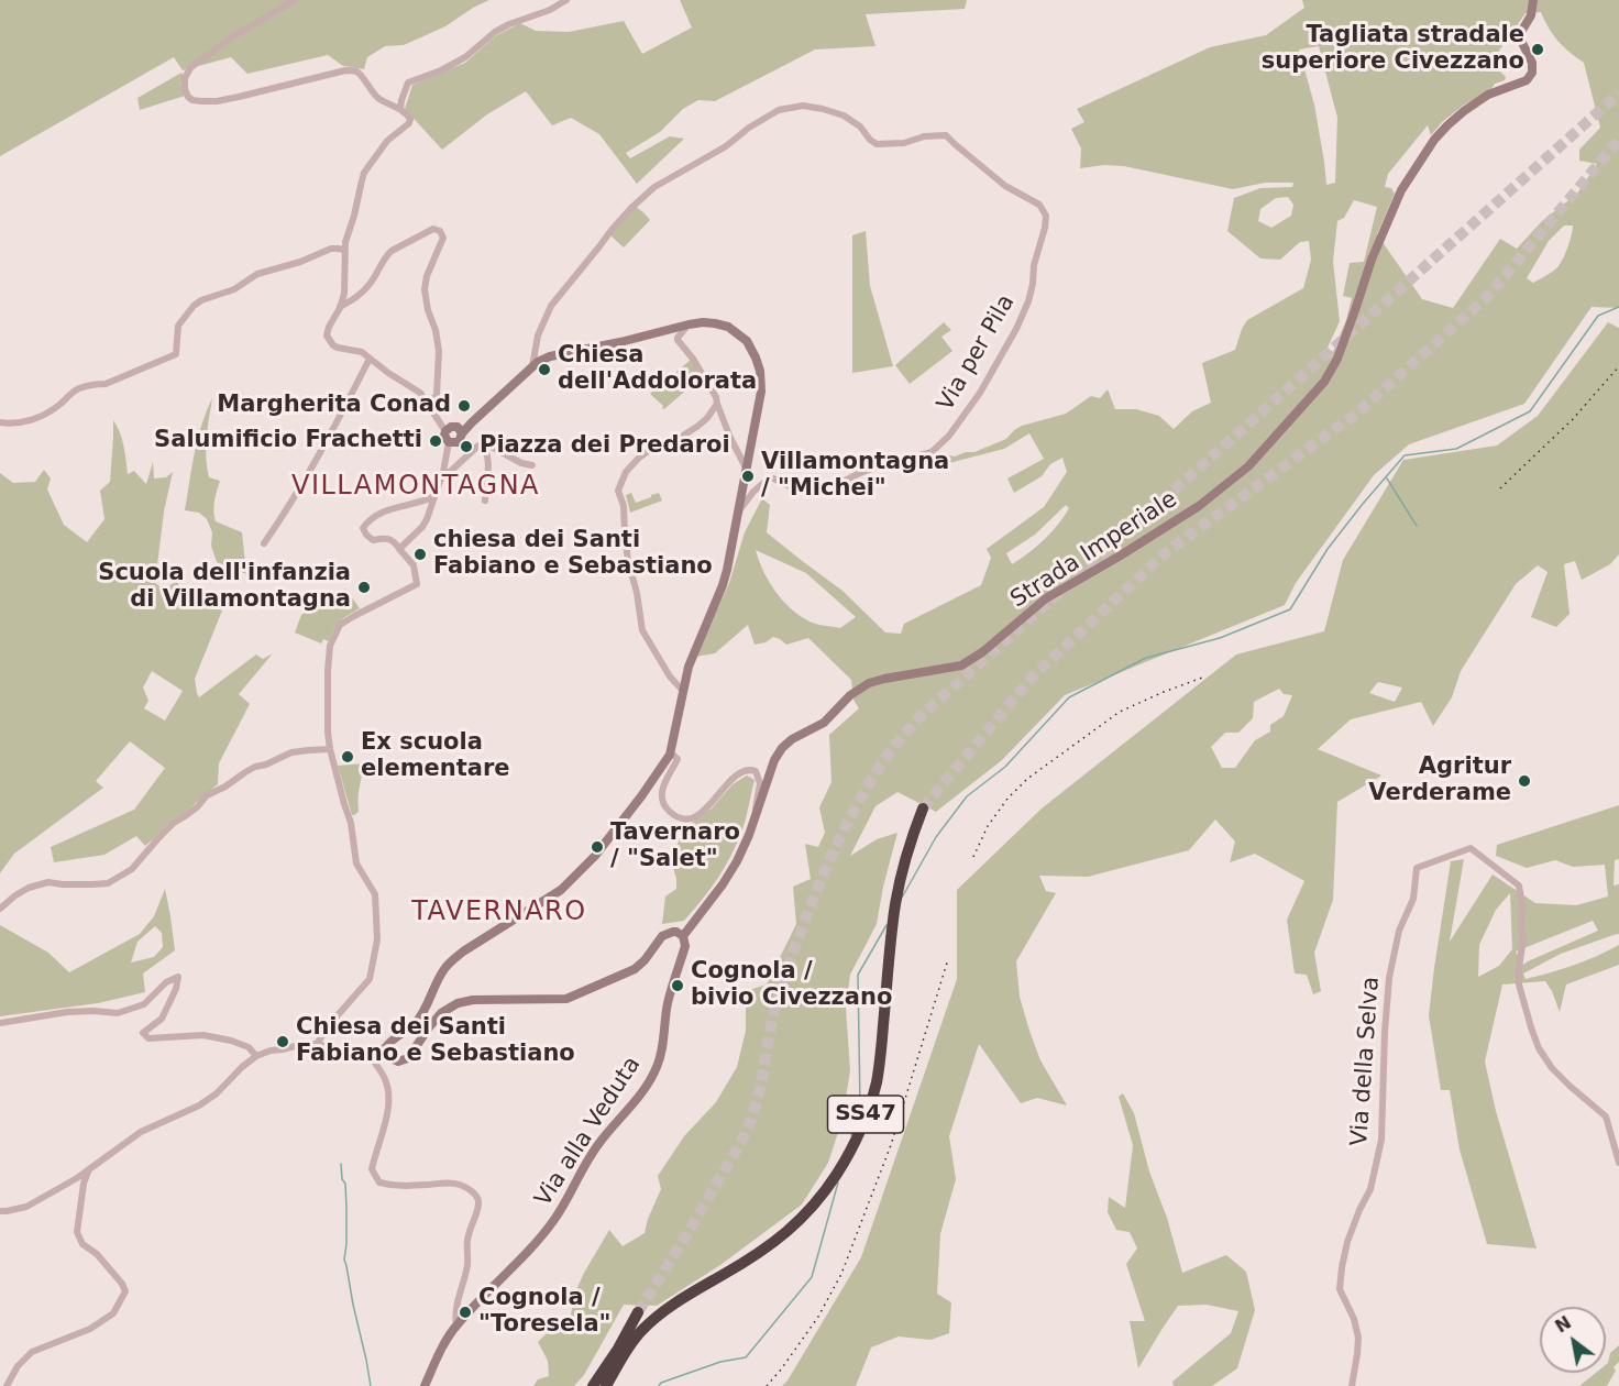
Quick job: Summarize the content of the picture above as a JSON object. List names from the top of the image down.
{
  "streets": {
    "highway": ["SS47"],
    "street": [
      "Via per Pila",
      "Strada Imperiale",
      "Via della Selva",
      "Via alla Veduta"
    ]
  },
  "crossings": [
    ["Strada Imperiale", "Via alla Veduta"]
  ],
  "districts": ["VILLAMONTAGNA", "TAVERNARO"],
  "places": [
    "Tagliata stradale superiore Civezzano",
    "Chiesa dell'Addolorata",
    "Margherita Conad",
    "Salumificio Frachetti",
    "Piazza dei Predaroi",
    "Villamontagna / \"Michei\"",
    "chiesa dei Santi Fabiano e Sebastiano",
    "Scuola dell'infanzia di Villamontagna",
    "Ex scuola elementare",
    "Agritur Verderame",
    "Tavernaro / \"Salet\"",
    "Cognola / bivio Civezzano",
    "Chiesa dei Santi Fabiano e Sebastiano",
    "Cognola / \"Toresela\""
  ],
  "north": "top left"
}
